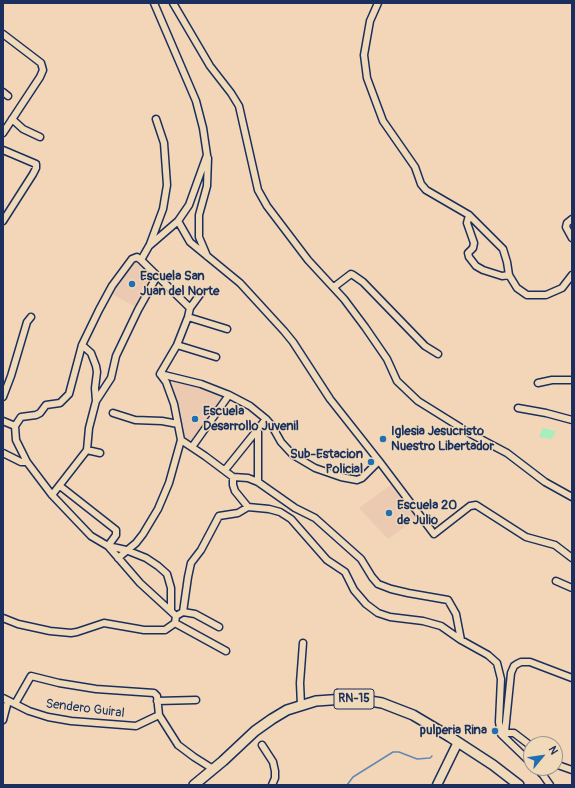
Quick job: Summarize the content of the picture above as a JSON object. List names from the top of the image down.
{
  "streets": {
    "main road": ["RN-15"],
    "street": ["Sendero Guiral"]
  },
  "places": [
    "Escuela San Juan del Norte",
    "Escuela Desarrollo Juvenil",
    "Iglesia Jesucristo Nuestro Libertador",
    "Sub-Estacion Policial",
    "Escuela 20 de Julio",
    "pulperia Rina"
  ],
  "north": "top right"
}
